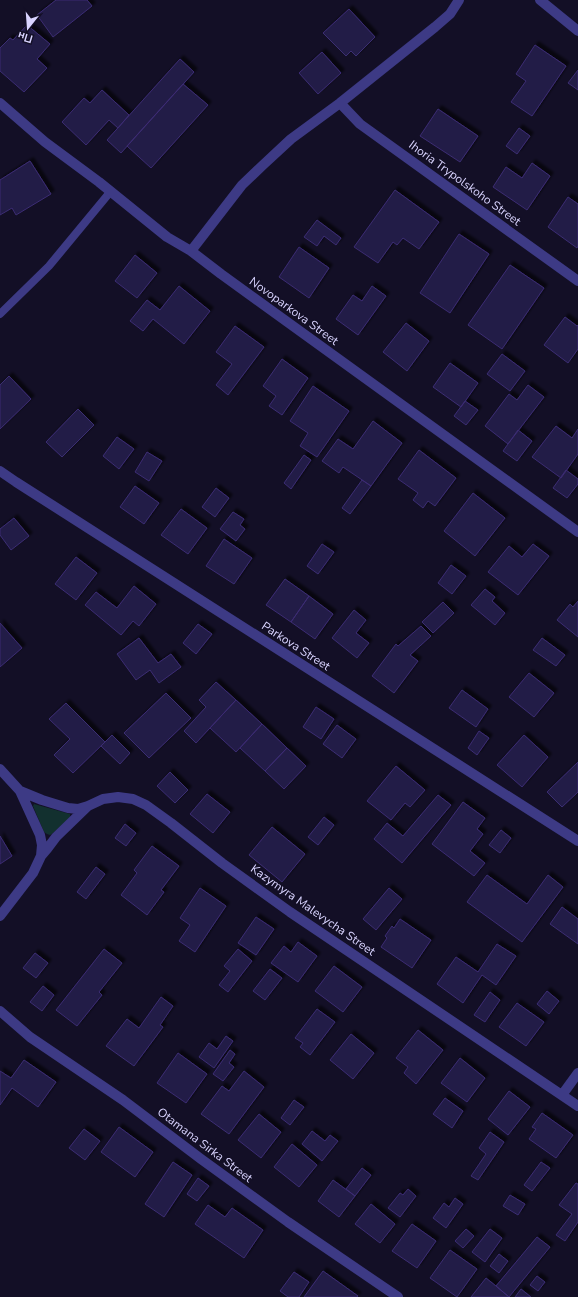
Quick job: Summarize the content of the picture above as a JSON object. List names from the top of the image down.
{
  "streets": {
    "street": [
      "Ihoria Trypolskoho Street",
      "Novoparkova Street",
      "Parkova Street",
      "Kazymyra Malevycha Street",
      "Otamana Sirka Street"
    ]
  },
  "north": "bottom"
}
